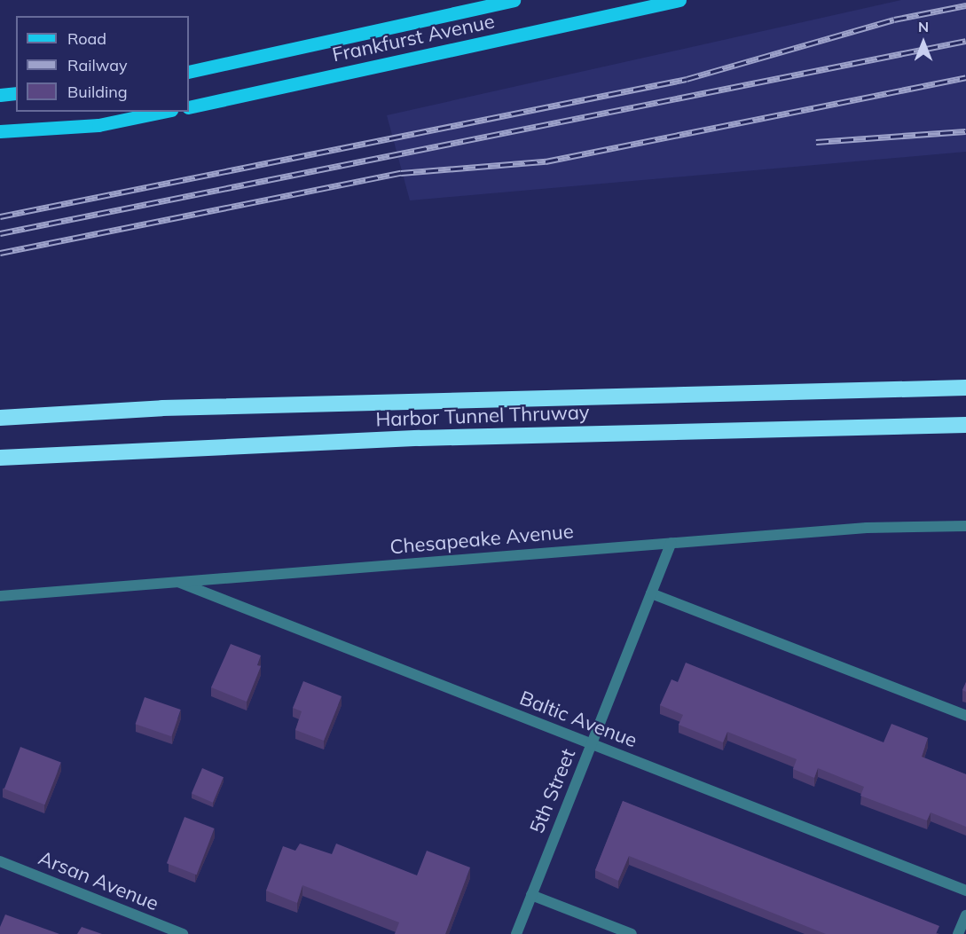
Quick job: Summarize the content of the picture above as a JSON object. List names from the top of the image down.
{
  "streets": {
    "highway": ["Harbor Tunnel Thruway"],
    "main road": ["Frankfurst Avenue"],
    "street": [
      "Chesapeake Avenue",
      "Baltic Avenue",
      "5th Street",
      "Arsan Avenue"
    ]
  },
  "crossings": [
    ["Chesapeake Avenue", "Baltic Avenue"],
    ["Chesapeake Avenue", "5th Street"],
    ["Baltic Avenue", "5th Street"]
  ],
  "legend": ["Road", "Railway", "Building"],
  "north": "top"
}
